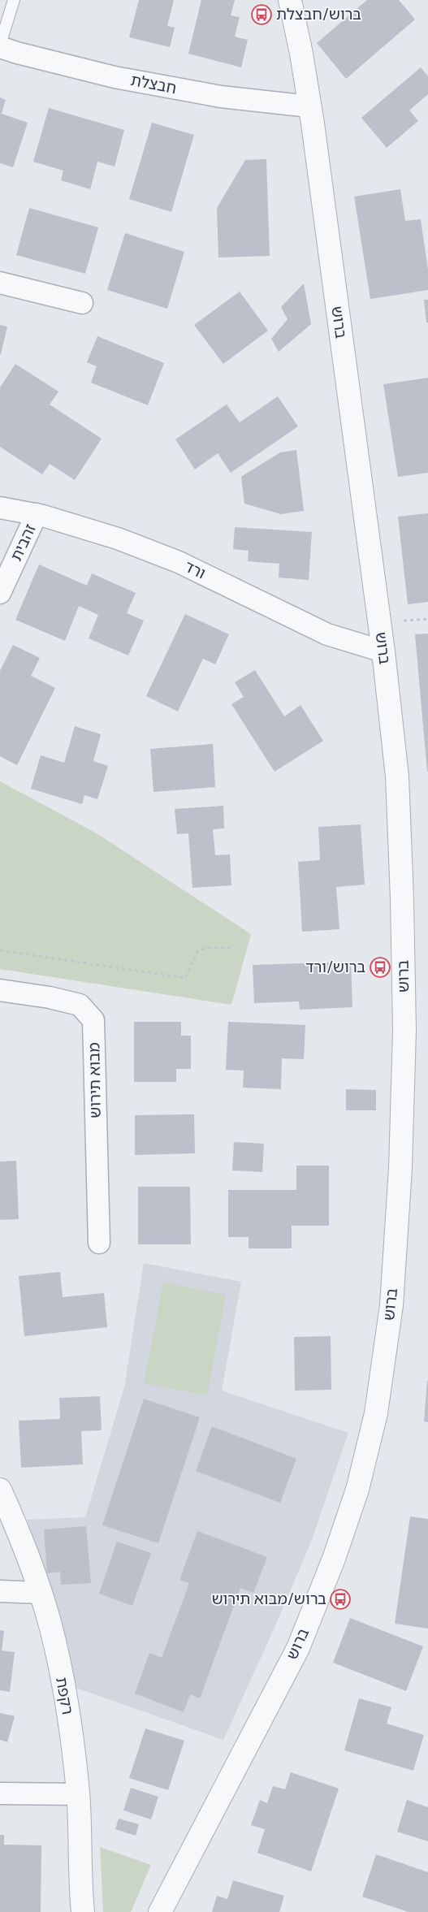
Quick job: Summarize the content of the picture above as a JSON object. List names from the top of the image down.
{
  "streets": {
    "street": [
      "חבצלת",
      "ברוש",
      "זהבית",
      "ורד",
      "מבוא תירוש",
      "רקפת"
    ]
  },
  "crossings": [
    ["חבצלת", "ברוש"],
    ["ברוש", "ורד"],
    ["זהבית", "ורד"]
  ],
  "places": {
    "bus stop": ["ברוש/חבצלת", "ברוש/ורד", "ברוש/מבוא תירוש"]
  }
}
